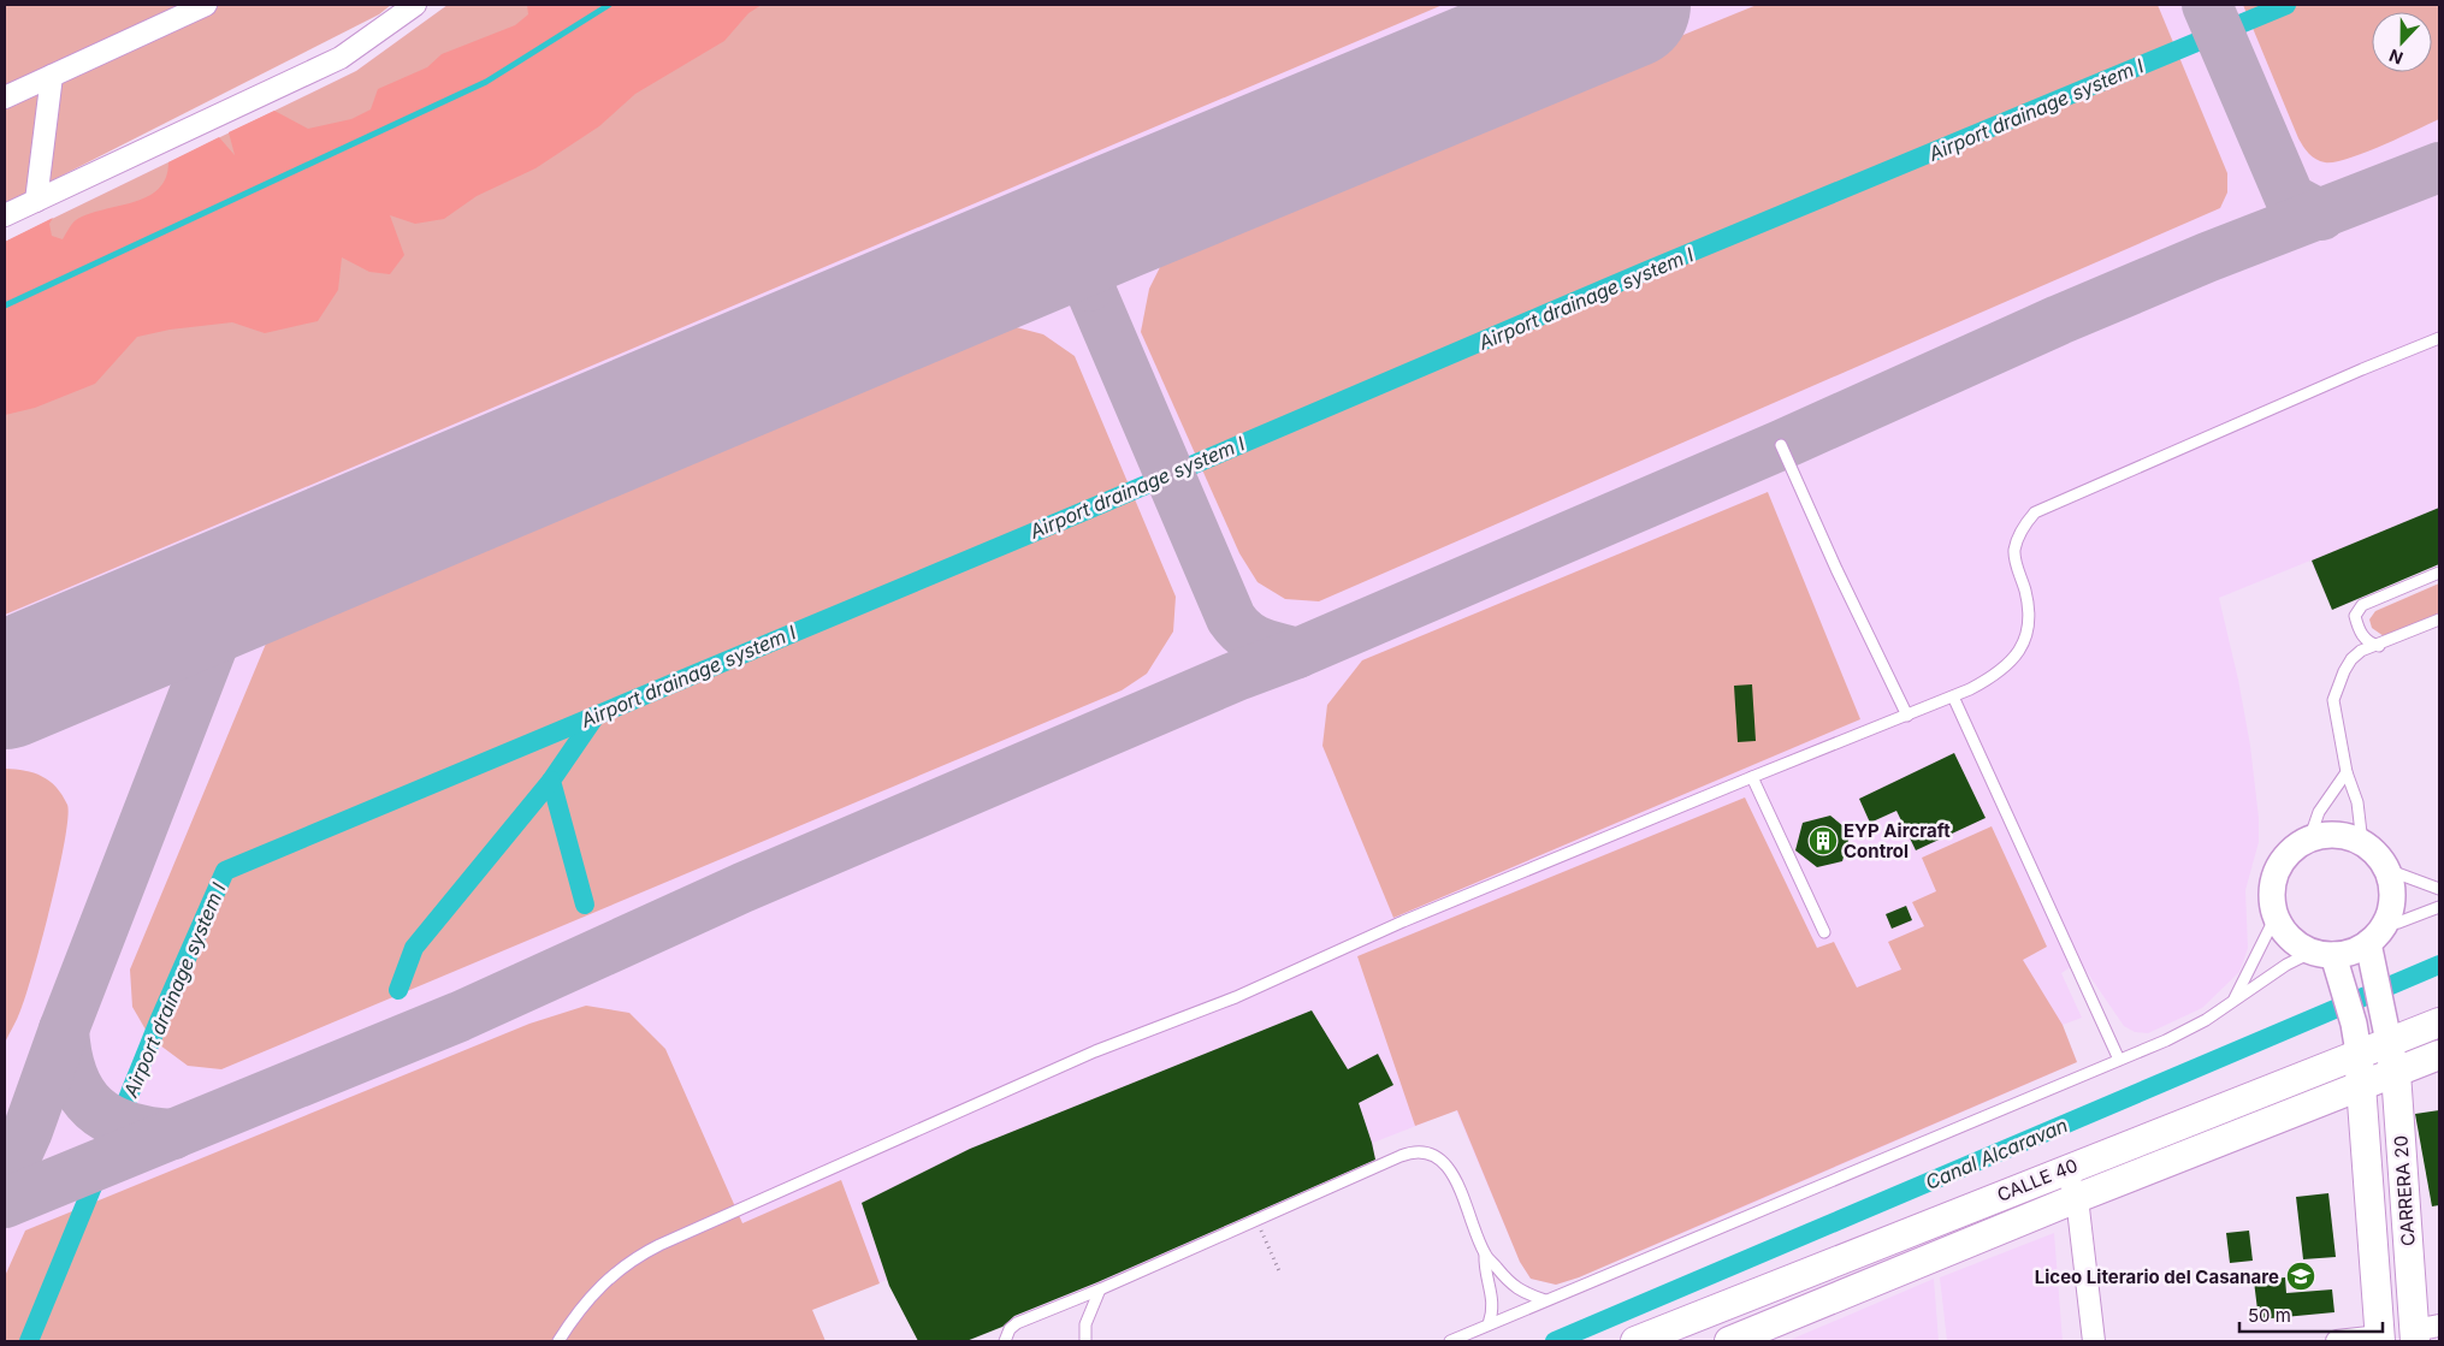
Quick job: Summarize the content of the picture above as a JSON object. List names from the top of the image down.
{
  "streets": {
    "main road": ["CALLE 40", "CARRERA 20"]
  },
  "crossings": [
    ["CALLE 40", "CARRERA 20"]
  ],
  "water": ["Airport drainage system I", "Canal Alcaravan"],
  "places": {
    "building": ["EYP Aircraft Control"],
    "school or university": ["Liceo Literario del Casanare"]
  },
  "scale_bar": "50 m",
  "north": "bottom"
}
